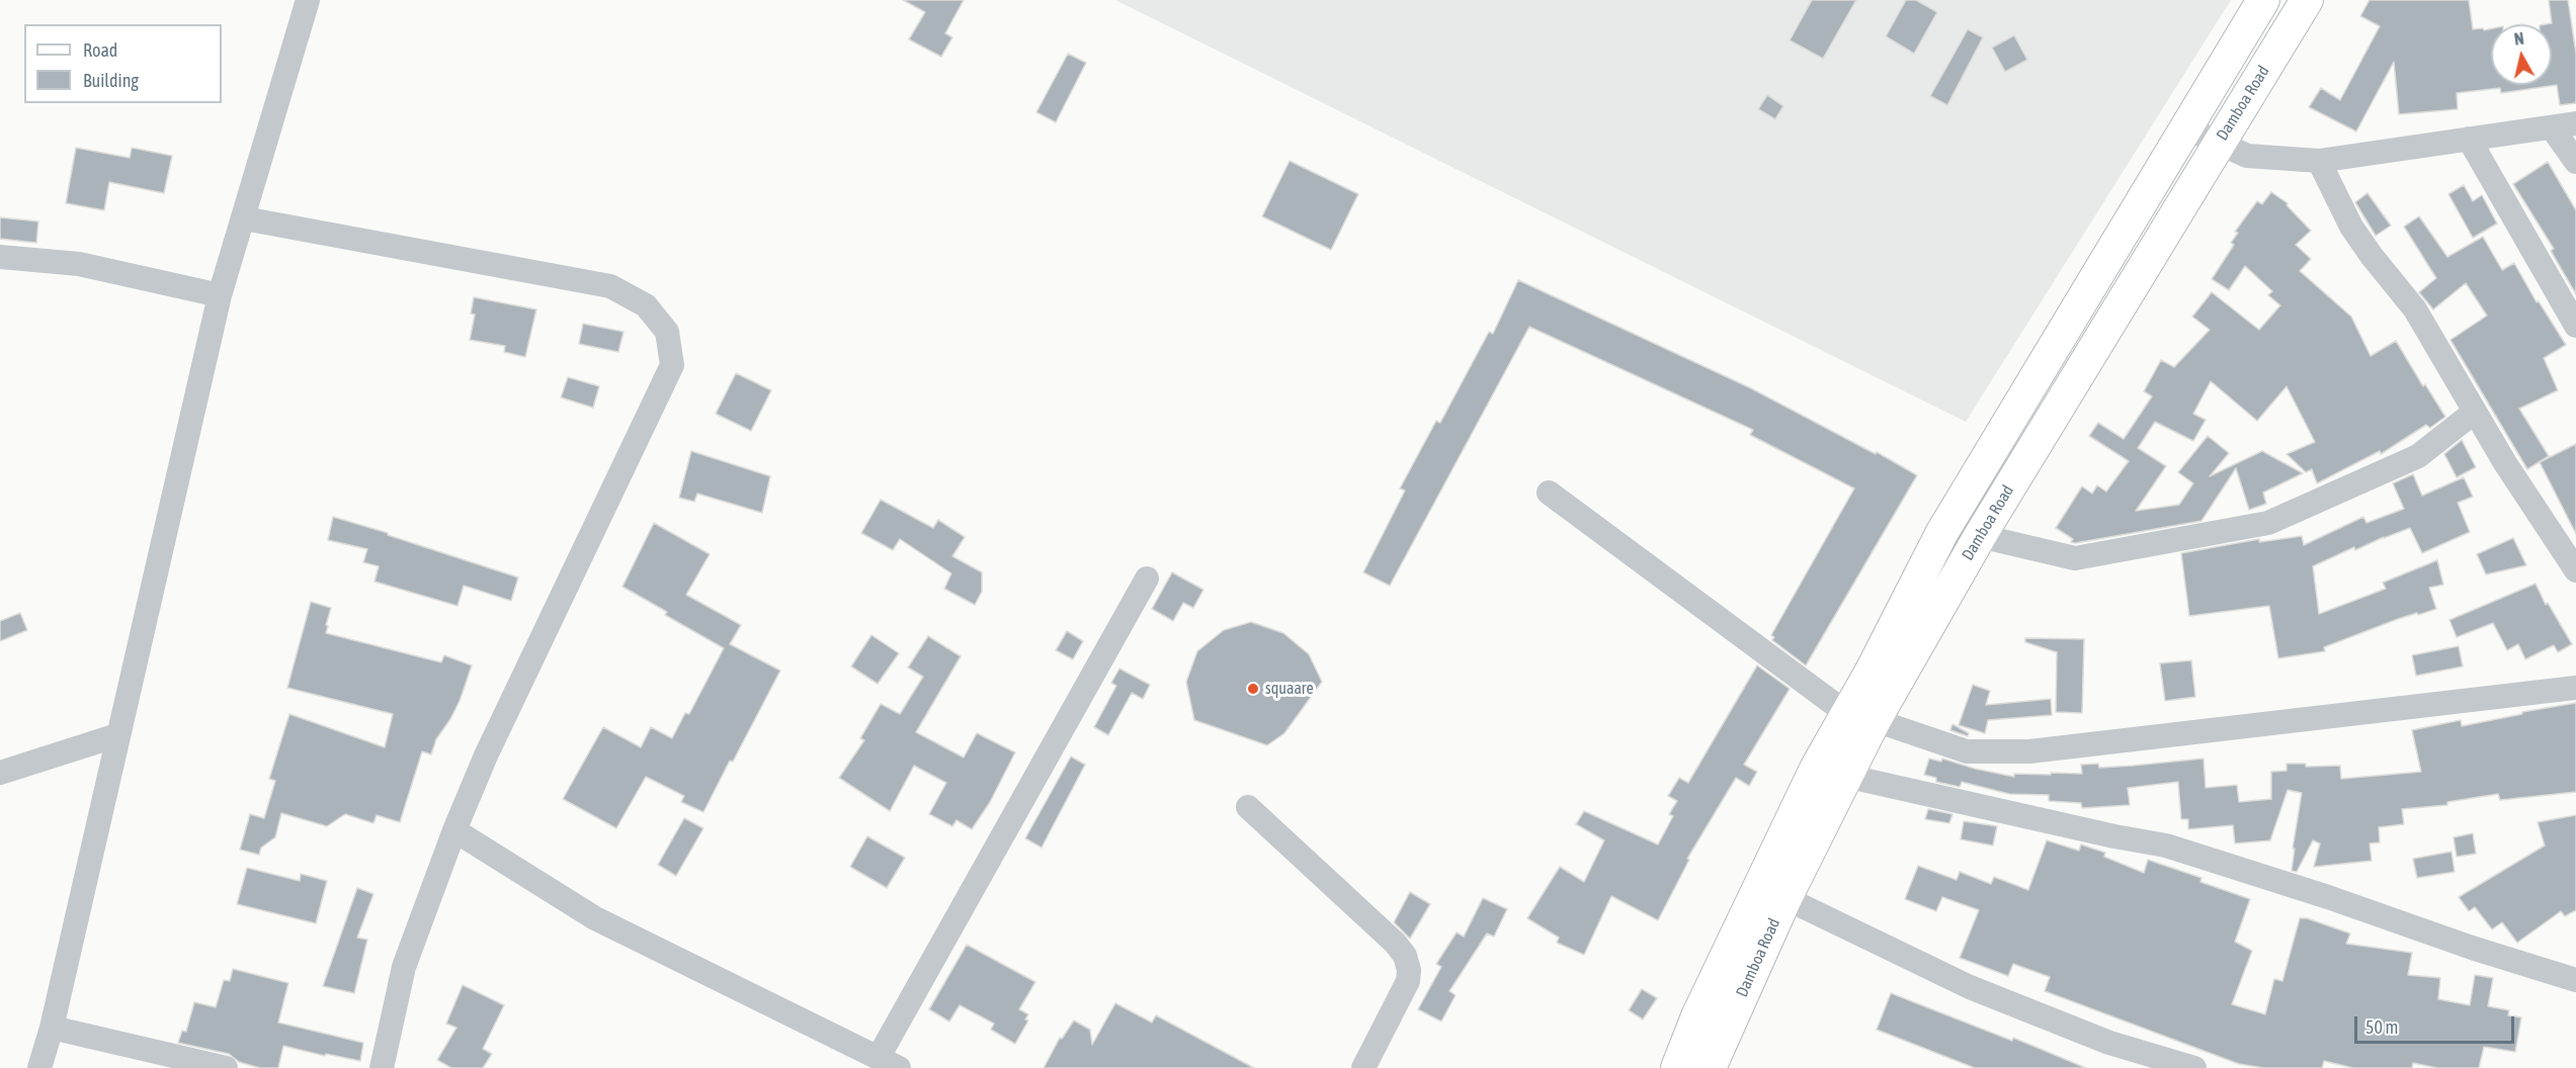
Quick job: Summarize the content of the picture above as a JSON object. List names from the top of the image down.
{
  "streets": {
    "main road": ["Damboa Road"]
  },
  "places": ["squaare"],
  "legend": ["Road", "Building"],
  "scale_bar": "50 m",
  "north": "top"
}
